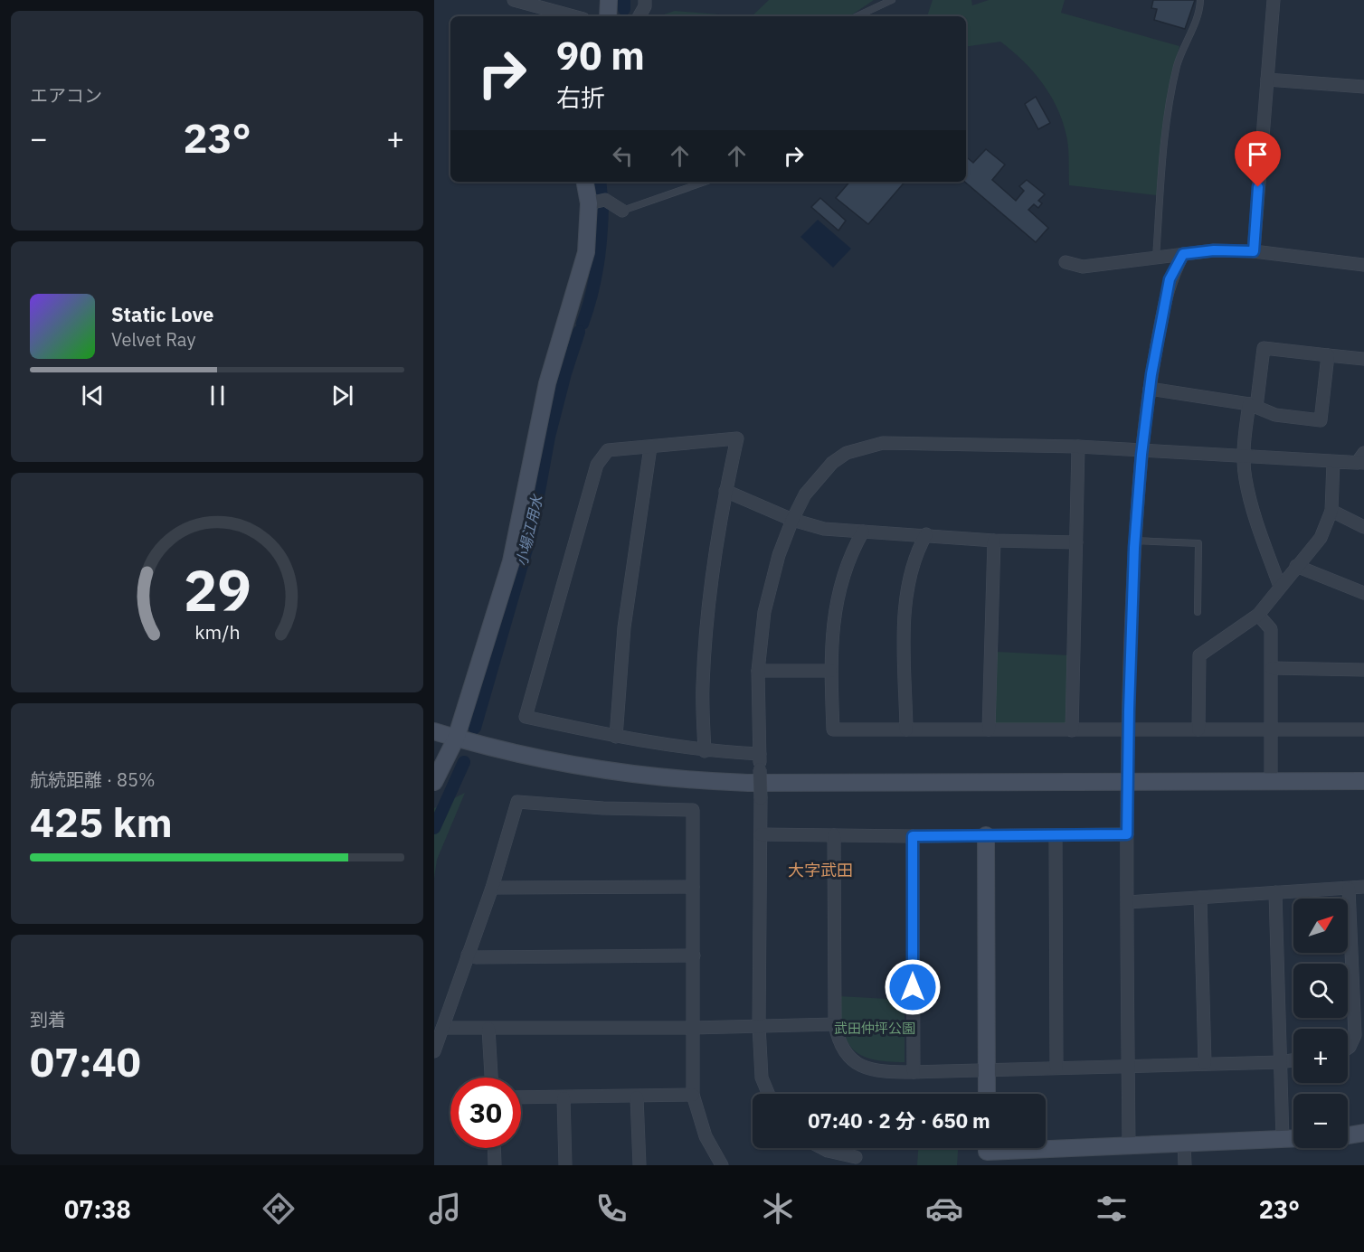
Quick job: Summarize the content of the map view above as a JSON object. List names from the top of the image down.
{
  "districts": ["大字武田"],
  "water": ["小場江用水"],
  "parks": ["武田仲坪公園"],
  "north": "top right",
  "page": {
    "tile": [
      "エアコン",
      ["航続距離 · 85%", "425 km"],
      ["到着", "07:40"]
    ],
    "turn": ["90 m", "右折"],
    "heat": ["−", "23°", "+"],
    "song": ["Static Love", "Velvet Ray"],
    "map_buttons": ["+", "−"],
    "limit": "30",
    "trip": "07:40 · 2 分 · 650 m",
    "tabs": ["07:38", "23°"],
    "gauge": ["29", "km/h"]
  }
}
